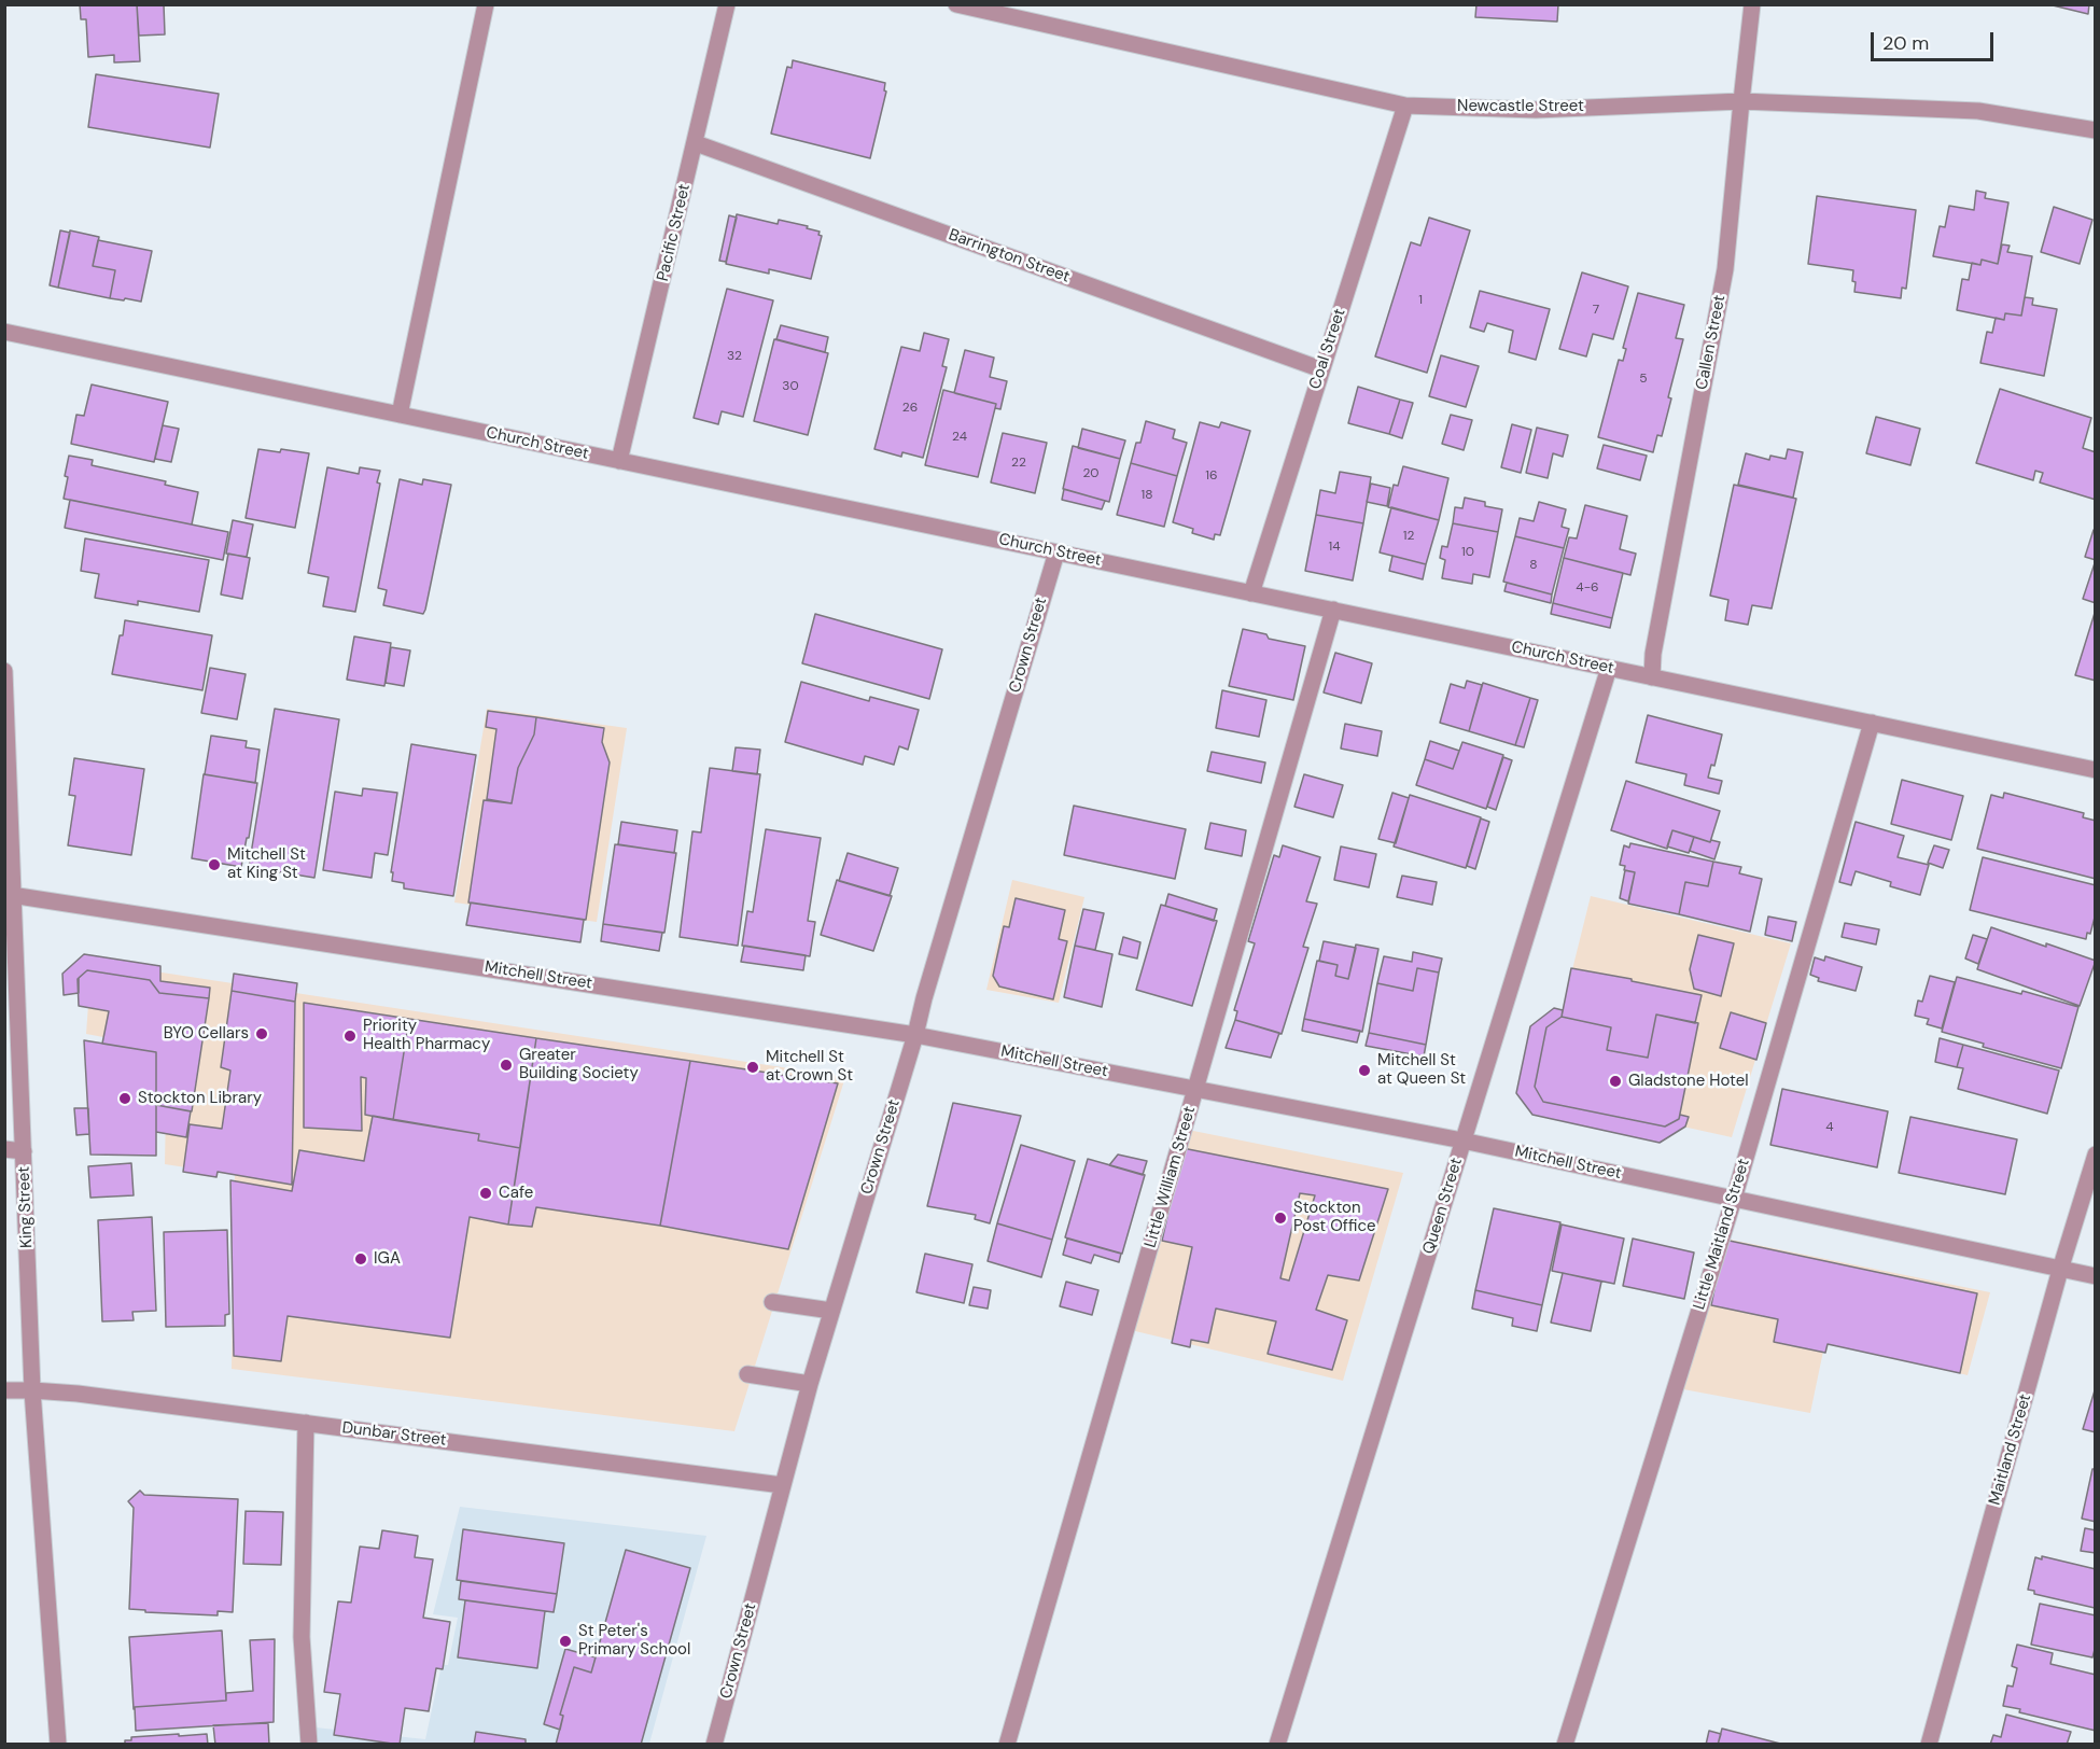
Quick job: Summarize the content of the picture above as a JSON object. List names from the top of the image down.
{
  "streets": {
    "street": [
      "Newcastle Street",
      "Pacific Street",
      "Barrington Street",
      "Callen Street",
      "Coal Street",
      "Church Street",
      "Crown Street",
      "Mitchell Street",
      "Little William Street",
      "Queen Street",
      "King Street",
      "Little Maitland Street",
      "Dunbar Street",
      "Maitland Street"
    ]
  },
  "crossings": [
    ["Newcastle Street", "Callen Street"],
    ["Newcastle Street", "Coal Street"],
    ["Pacific Street", "Barrington Street"],
    ["Pacific Street", "Church Street"],
    ["Barrington Street", "Coal Street"],
    ["Callen Street", "Church Street"],
    ["Coal Street", "Church Street"],
    ["Church Street", "Crown Street"],
    ["Church Street", "Little William Street"],
    ["Church Street", "Queen Street"],
    ["Church Street", "Little Maitland Street"],
    ["Crown Street", "Mitchell Street"],
    ["Crown Street", "Dunbar Street"],
    ["Mitchell Street", "Little William Street"],
    ["Mitchell Street", "Queen Street"],
    ["Mitchell Street", "King Street"],
    ["Mitchell Street", "Little Maitland Street"],
    ["Mitchell Street", "Maitland Street"],
    ["King Street", "Dunbar Street"]
  ],
  "places": [
    "Mitchell St at King St",
    "BYO Cellars",
    "Priority Health Pharmacy",
    "Greater Building Society",
    "Mitchell St at Crown St",
    "Mitchell St at Queen St",
    "Gladstone Hotel",
    "Stockton Library",
    "Cafe",
    "Stockton Post Office",
    "IGA",
    "St Peter's Primary School"
  ],
  "house_numbers": [
    "1",
    "7",
    "32",
    "5",
    "30",
    "26",
    "24",
    "22",
    "20",
    "16",
    "18",
    "12",
    "14",
    "10",
    "8",
    "4-6",
    "4"
  ],
  "scale_bar": "20 m"
}
